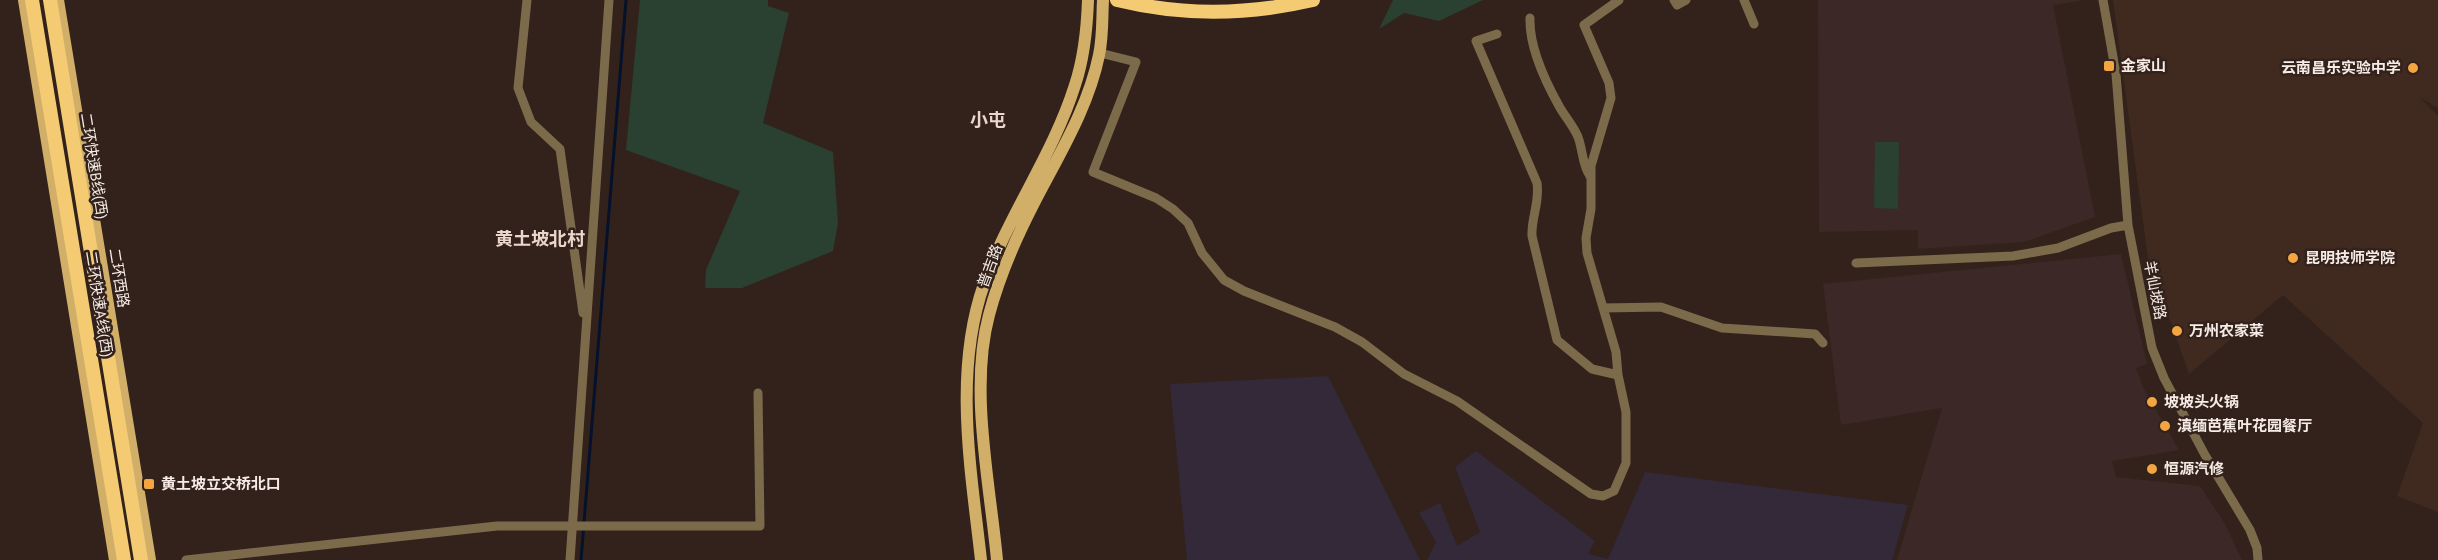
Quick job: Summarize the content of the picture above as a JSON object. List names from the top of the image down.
{
  "streets": {
    "highway": ["二环快速B线(西)", "二环快速A线(西)"],
    "main road": ["普吉路", "二环西路"],
    "street": ["羊仙坡路"]
  },
  "crossings": [
    ["二环快速B线(西)", "二环西路"]
  ],
  "districts": ["小屯", "黄土坡北村"],
  "places": {
    "transit": ["金家山", "黄土坡立交桥北口"],
    "other": [
      "云南昌乐实验中学",
      "昆明技师学院",
      "万州农家菜",
      "坡坡头火锅",
      "滇缅芭蕉叶花园餐厅",
      "恒源汽修"
    ]
  }
}
